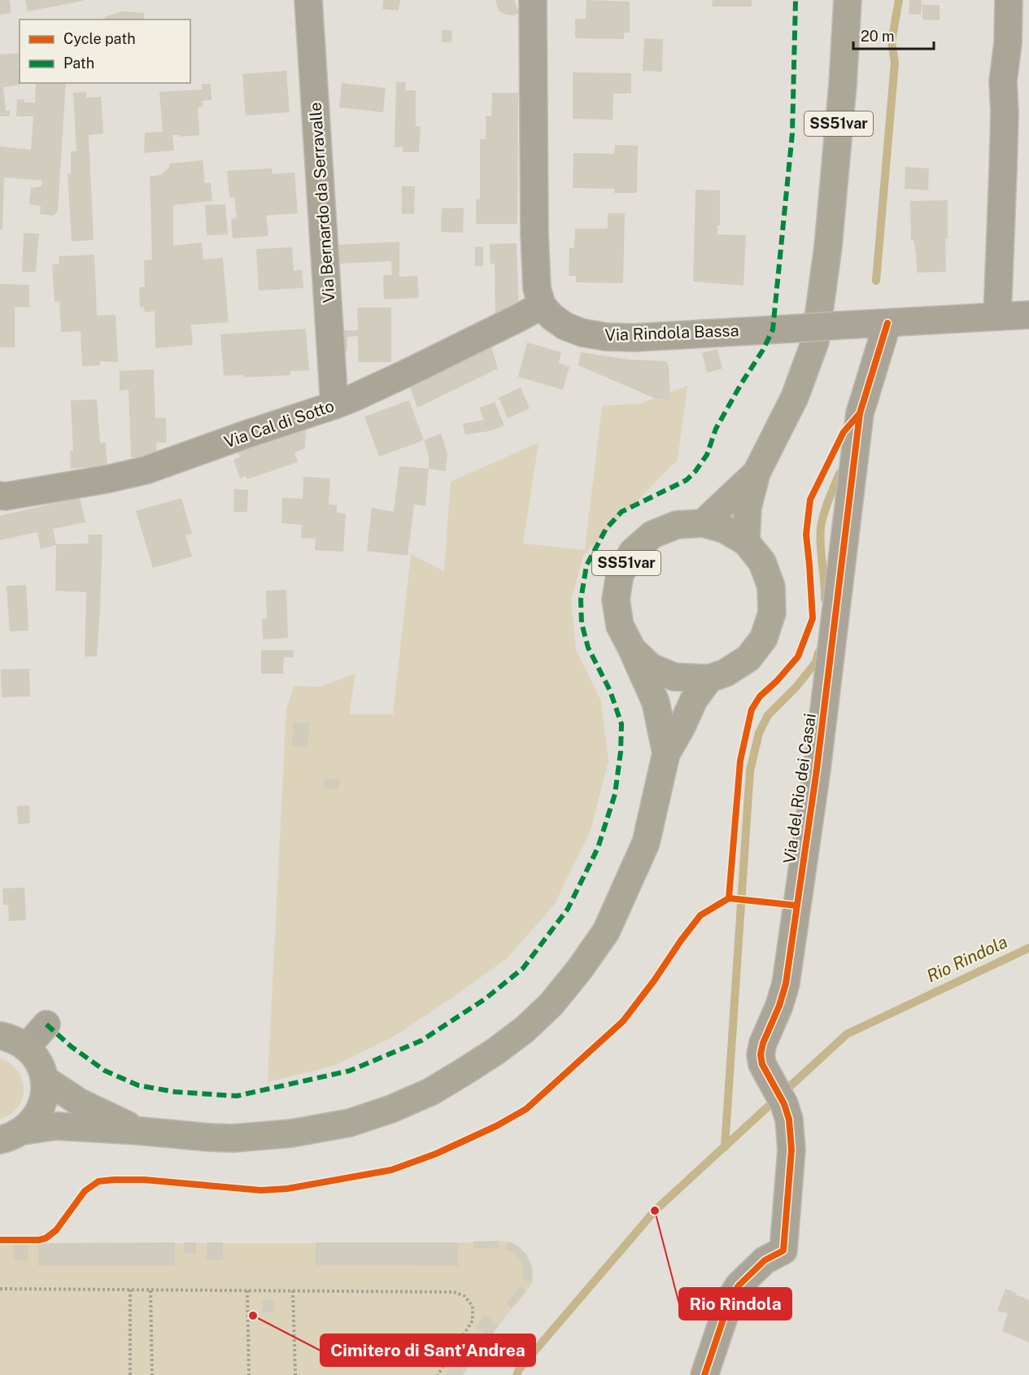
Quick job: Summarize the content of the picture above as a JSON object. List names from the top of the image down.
{
  "streets": {
    "main road": ["SS51var"],
    "street": [
      "Via Bernardo da Serravalle",
      "Via Rindola Bassa",
      "Via Cal di Sotto",
      "Via del Rio dei Casai"
    ]
  },
  "crossings": [
    ["Via Bernardo da Serravalle", "Via Cal di Sotto"],
    ["Via Rindola Bassa", "Via Cal di Sotto"],
    ["Via Rindola Bassa", "Via del Rio dei Casai"]
  ],
  "water": ["Rio Rindola"],
  "places": ["Rio Rindola", "Cimitero di Sant'Andrea"],
  "legend": ["Cycle path", "Path"],
  "scale_bar": "20 m"
}
